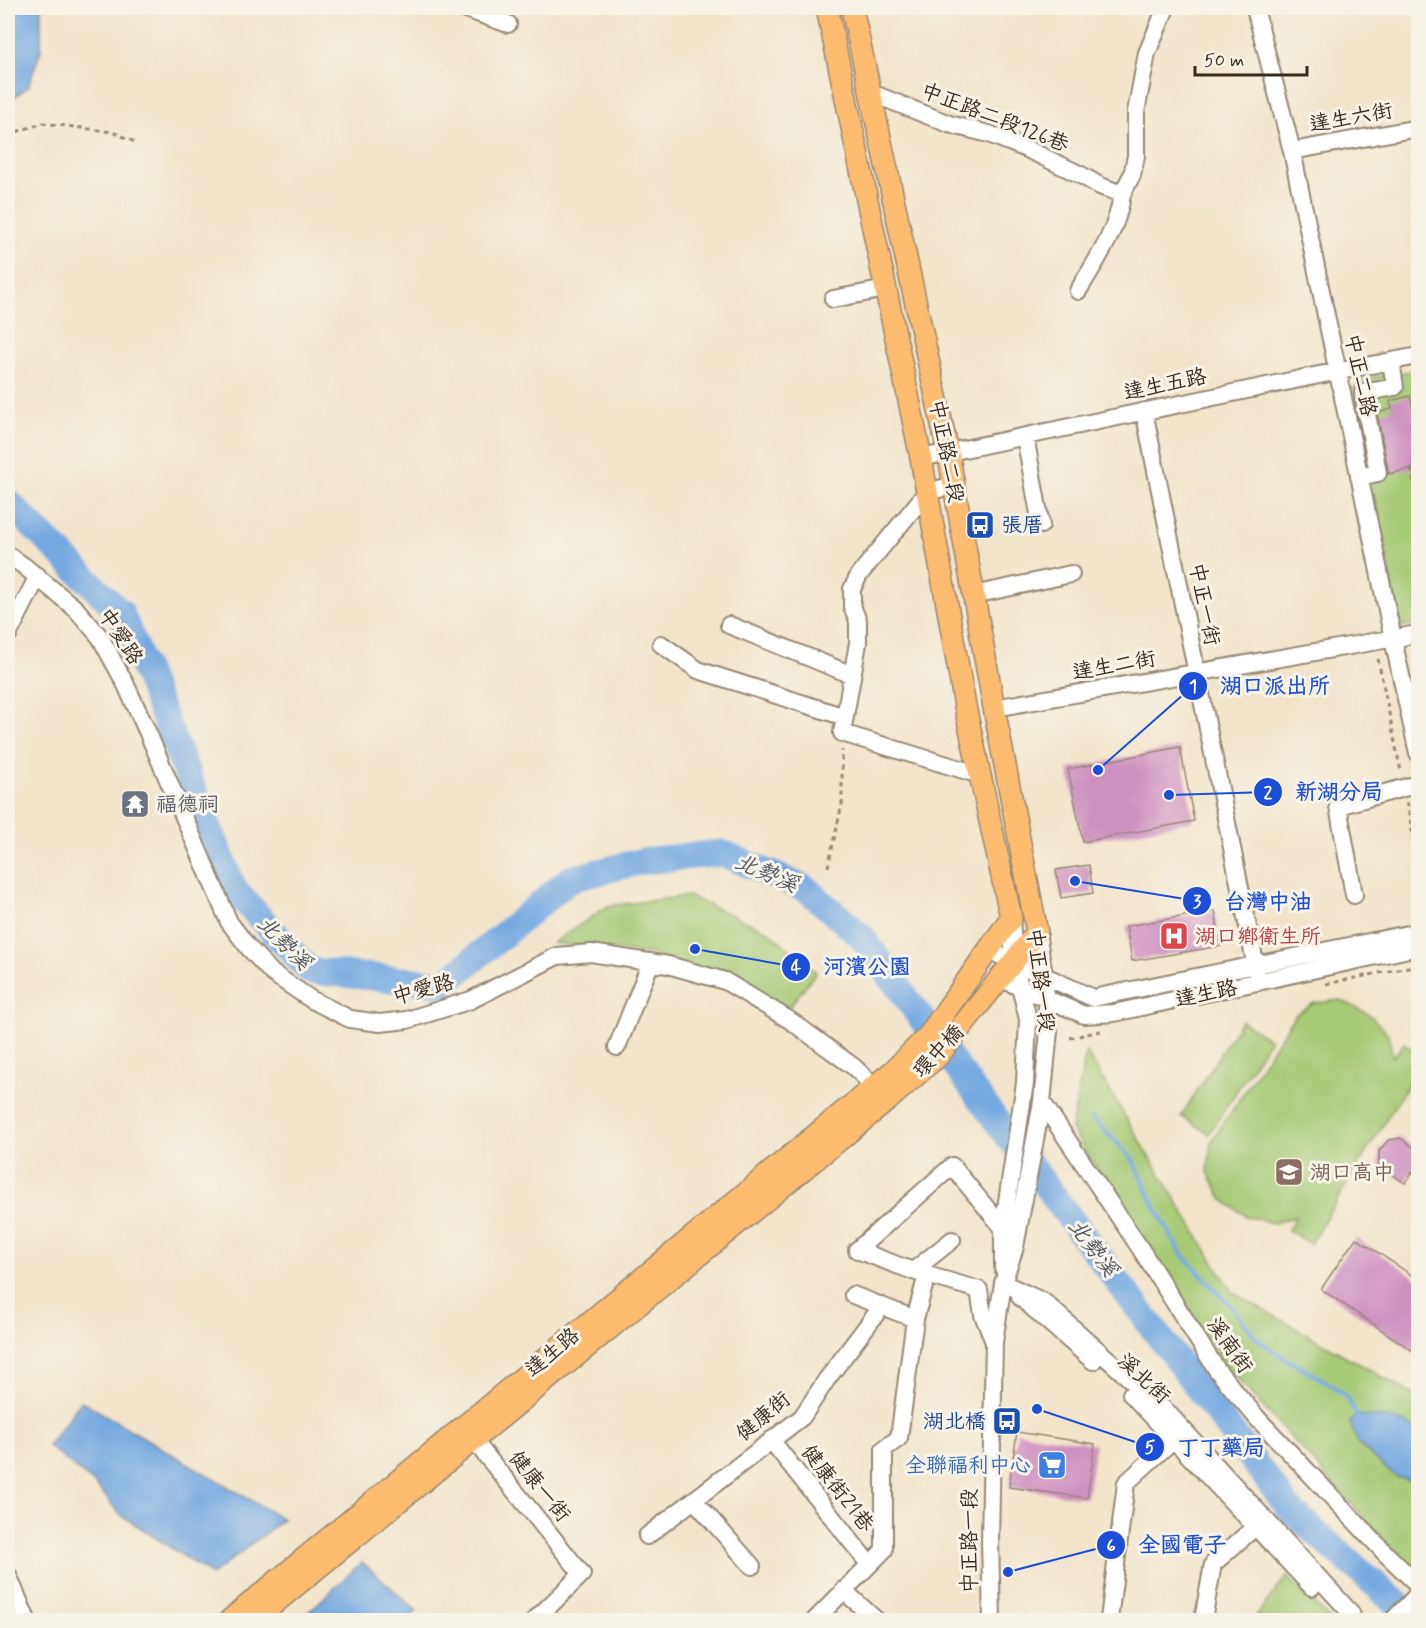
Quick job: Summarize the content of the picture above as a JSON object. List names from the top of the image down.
{
  "streets": {
    "main road": ["中正路二段", "達生路", "環中橋"],
    "street": [
      "中正路二段126巷",
      "達生六街",
      "中正二路",
      "達生五路",
      "中正一街",
      "中愛路",
      "達生二街",
      "中正路一段",
      "溪南街",
      "溪北街",
      "健康街",
      "健康一街",
      "健康街21巷"
    ]
  },
  "crossings": [
    ["中正路二段126巷", "中正路二段"],
    ["達生六街", "中正二路"],
    ["中正二路", "達生五路"],
    ["中正二路", "達生二街"],
    ["達生五路", "中正路二段"],
    ["達生五路", "中正一街"],
    ["中正路二段", "達生二街"],
    ["中正路二段", "中正路一段"],
    ["中正一街", "達生二街"],
    ["中正一街", "達生路"],
    ["中愛路", "達生路"],
    ["中愛路", "環中橋"],
    ["中正路一段", "達生路"],
    ["中正路一段", "溪南街"],
    ["中正路一段", "溪北街"],
    ["達生路", "環中橋"],
    ["達生路", "健康一街"],
    ["健康街", "健康街21巷"]
  ],
  "water": ["北勢溪"],
  "places": {
    "bus stop": ["張厝", "湖北橋"],
    "other": [
      "湖口派出所",
      "新湖分局",
      "台灣中油",
      "河濱公園",
      "丁丁藥局",
      "全國電子"
    ],
    "temple": ["福德祠"],
    "hospital": ["湖口鄉衛生所"],
    "school or university": ["湖口高中"],
    "supermarket": ["全聯福利中心"]
  },
  "scale_bar": "50 m"
}
